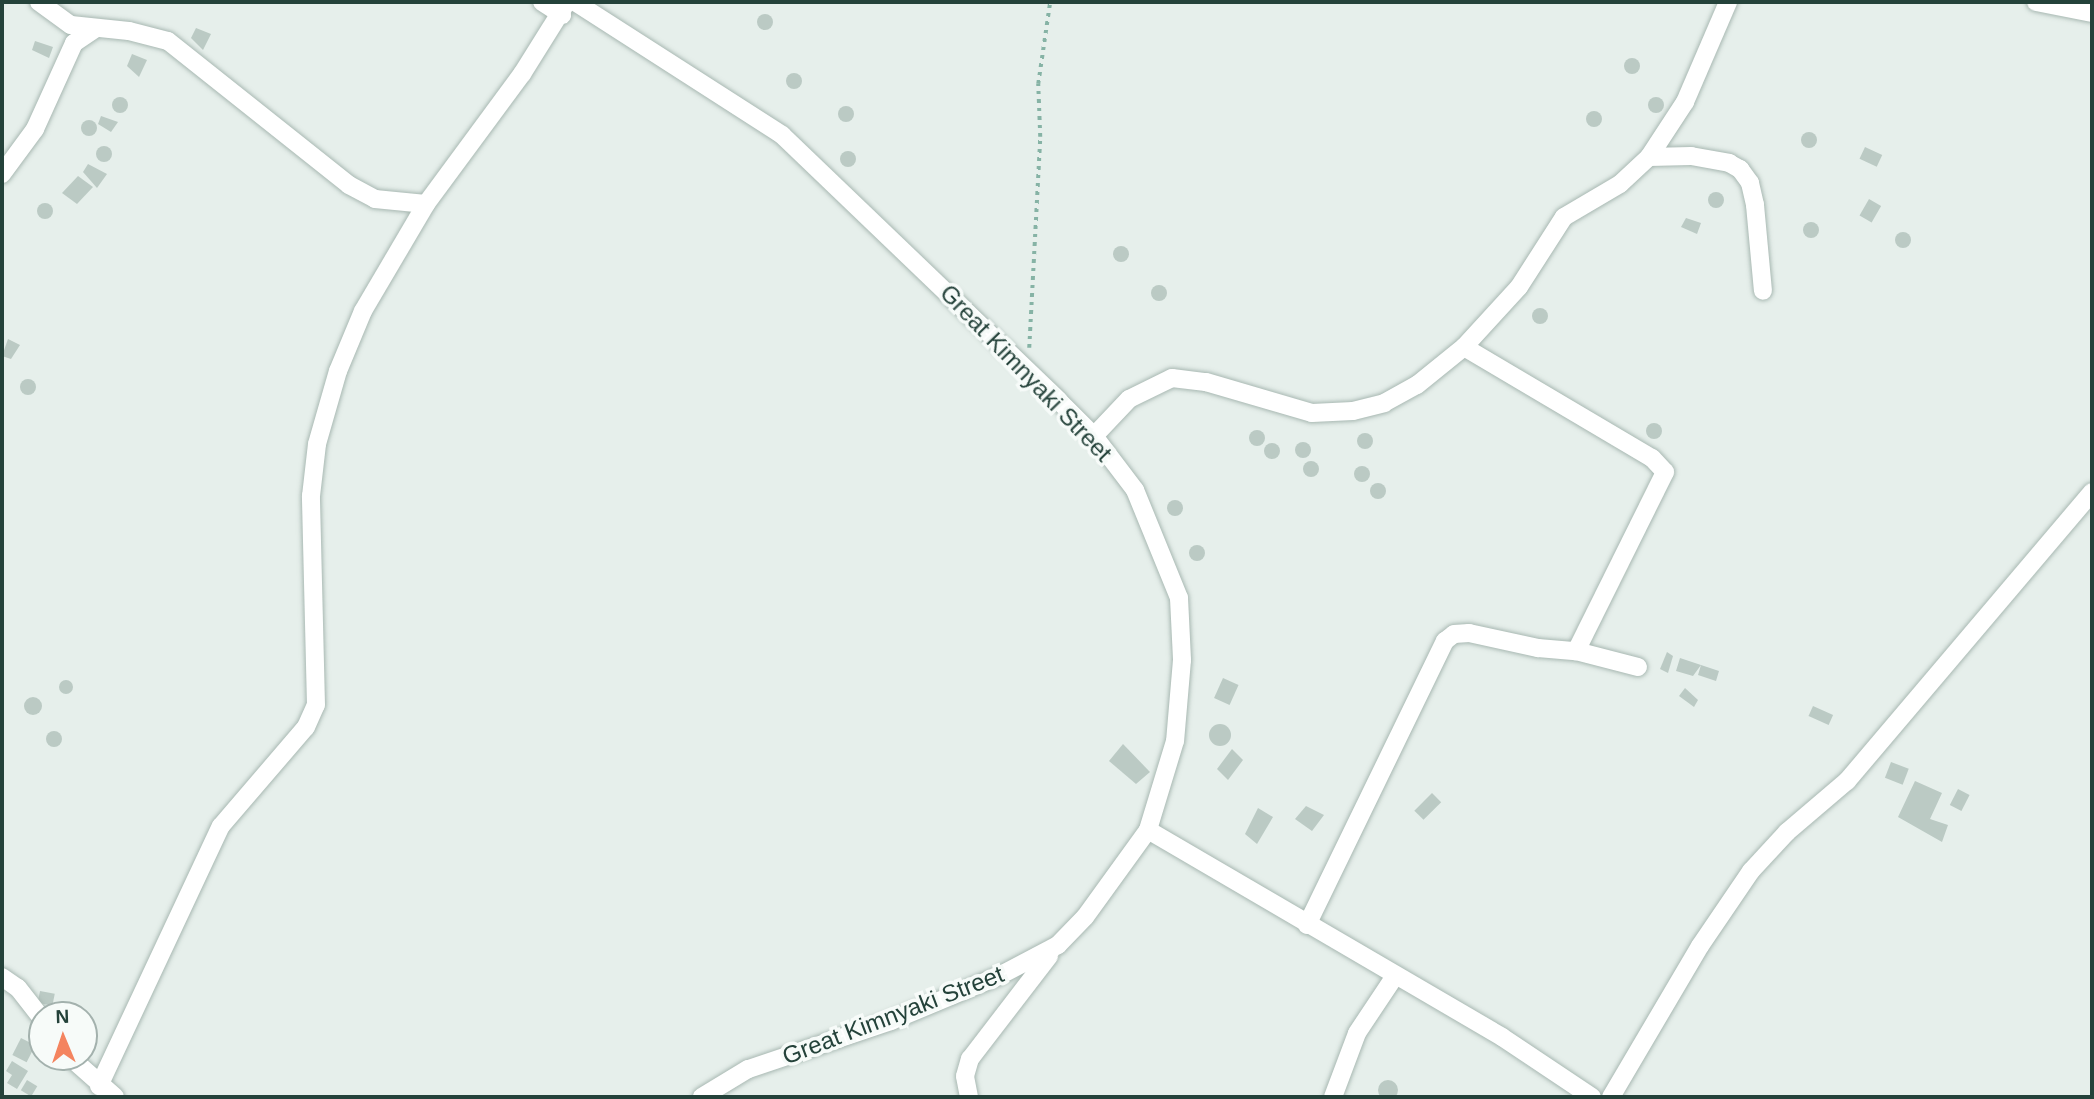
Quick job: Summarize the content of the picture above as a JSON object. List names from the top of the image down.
{
  "streets": {
    "street": ["Great Kimnyaki Street"]
  },
  "north": "top"
}
